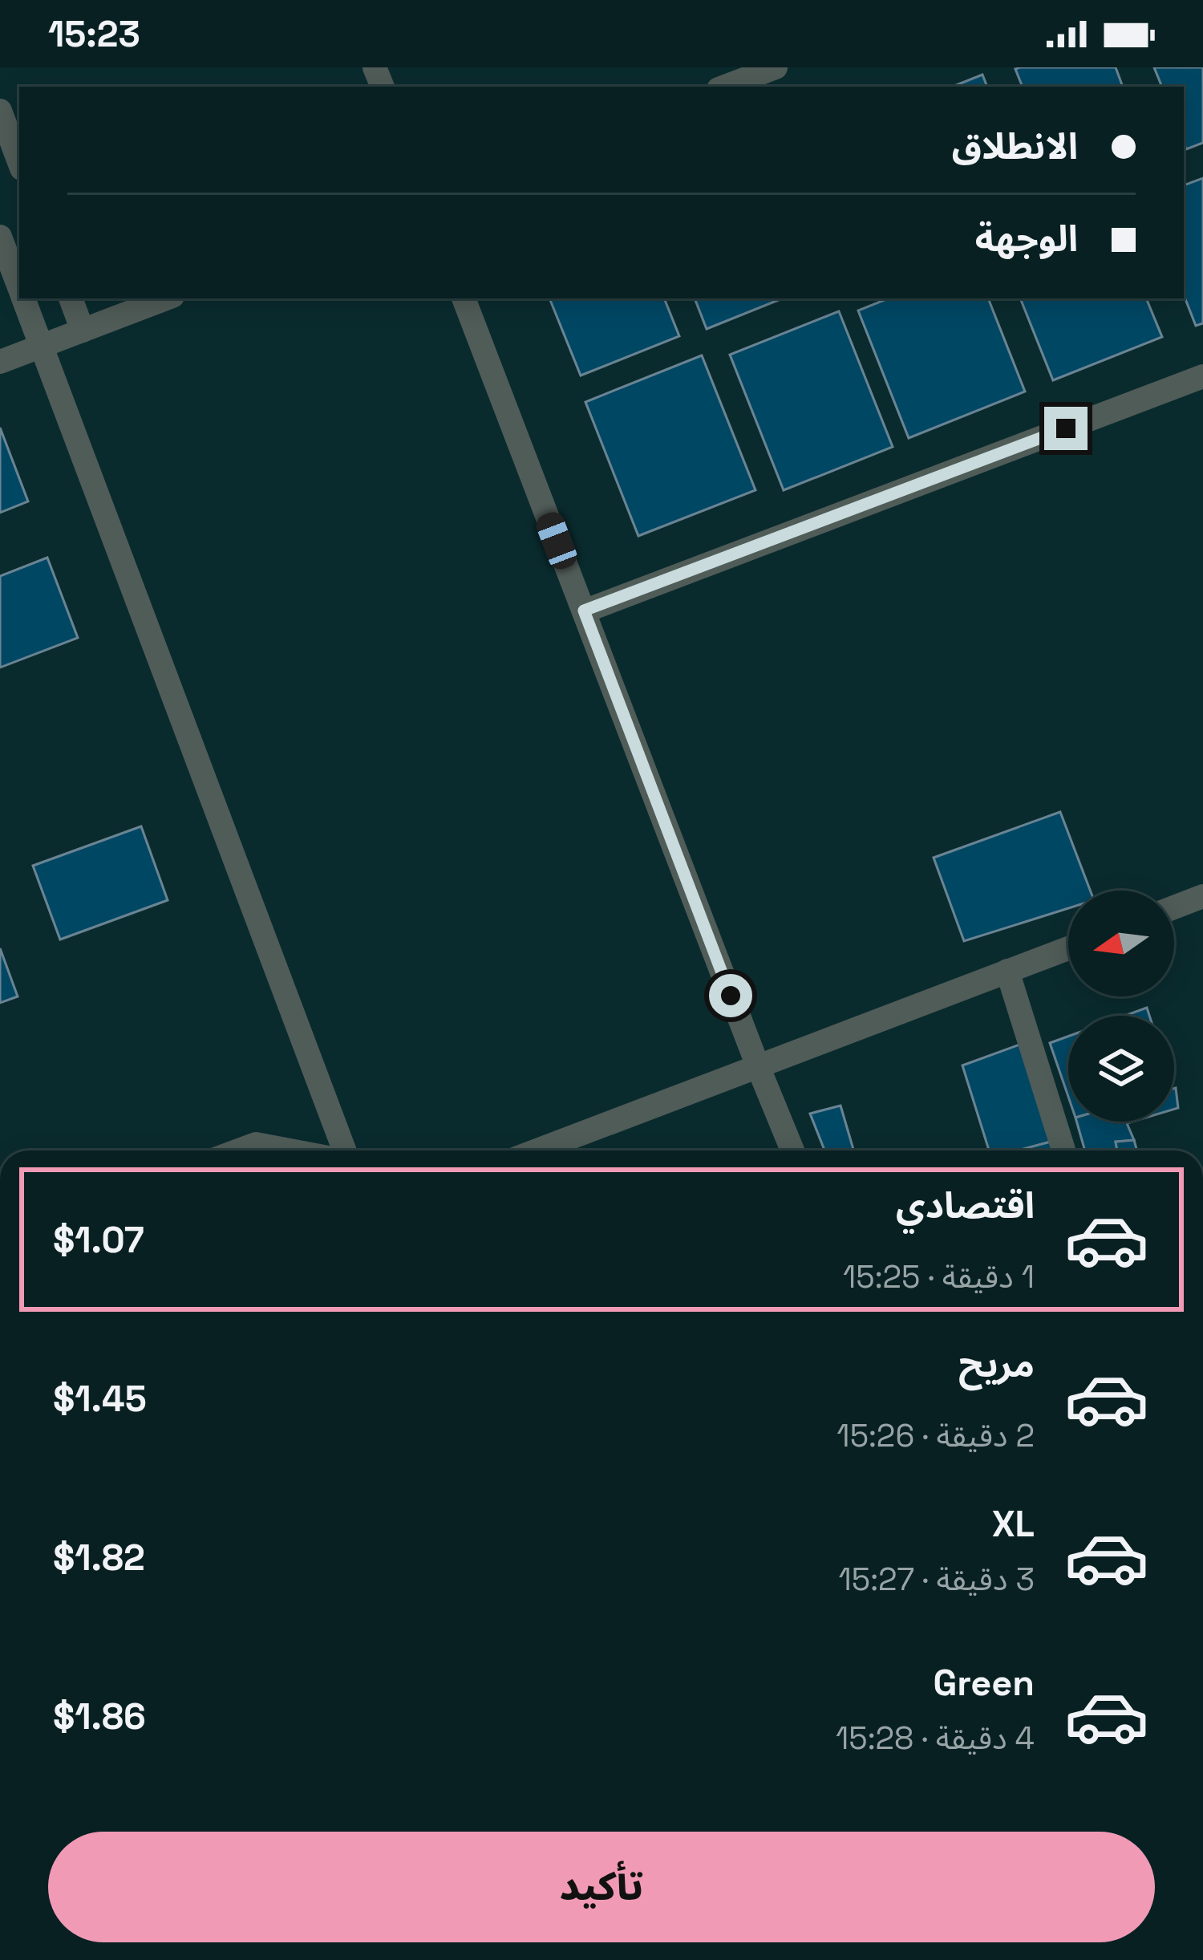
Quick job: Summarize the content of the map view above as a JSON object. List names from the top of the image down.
{
  "north": "left",
  "page": {
    "status": "15:23",
    "banner": ["الانطلاق", "الوجهة"],
    "list": [
      {
        "name": "اقتصادي",
        "note": "1 دقيقة · 15:25",
        "value": "$1.07"
      },
      {
        "name": "مريح",
        "note": "2 دقيقة · 15:26",
        "value": "$1.45"
      },
      {
        "name": "XL",
        "note": "3 دقيقة · 15:27",
        "value": "$1.82"
      },
      {
        "name": "Green",
        "note": "4 دقيقة · 15:28",
        "value": "$1.86"
      }
    ],
    "buttons": "تأكيد"
  }
}
